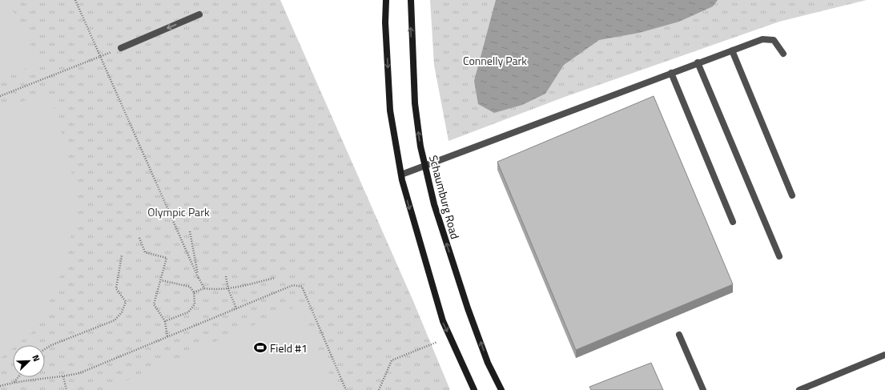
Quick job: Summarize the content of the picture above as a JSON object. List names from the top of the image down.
{
  "streets": {
    "street": ["Schaumburg Road"]
  },
  "parks": ["Connelly Park", "Olympic Park"],
  "places": {
    "sports": ["Field #1"]
  },
  "north": "top right"
}
